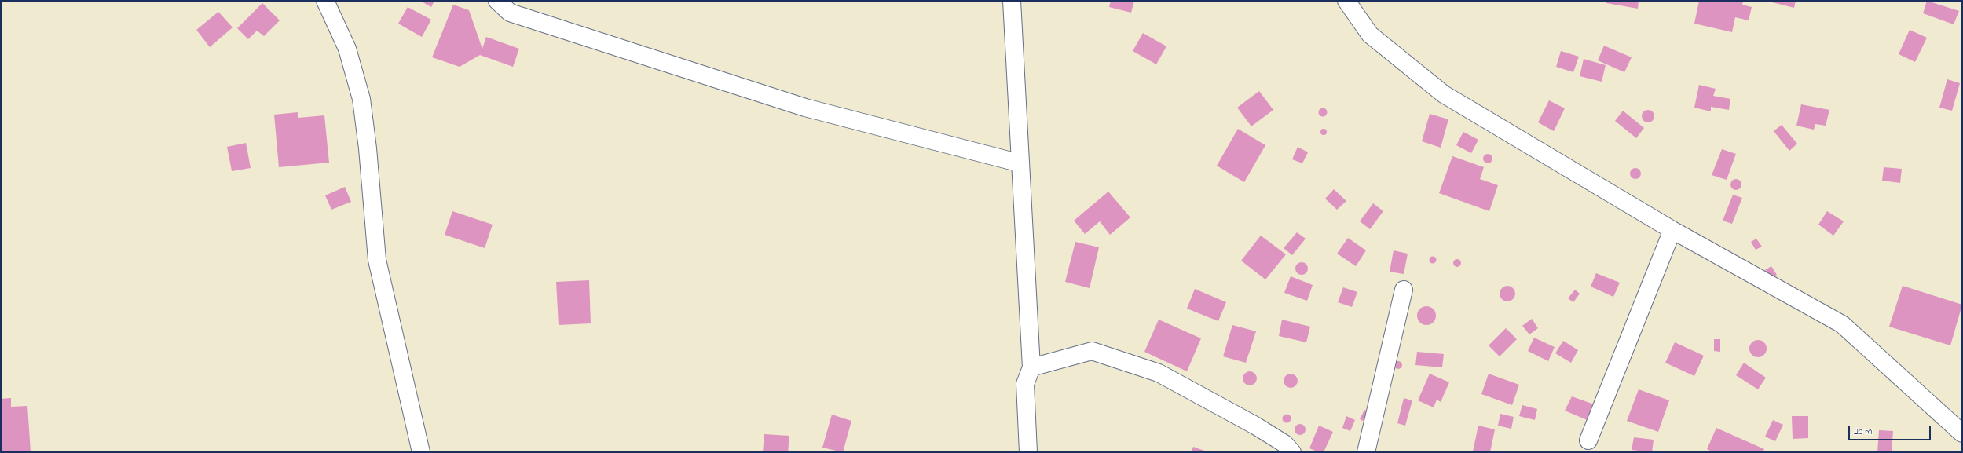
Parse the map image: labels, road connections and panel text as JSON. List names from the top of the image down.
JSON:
{
  "scale_bar": "20 m"
}
